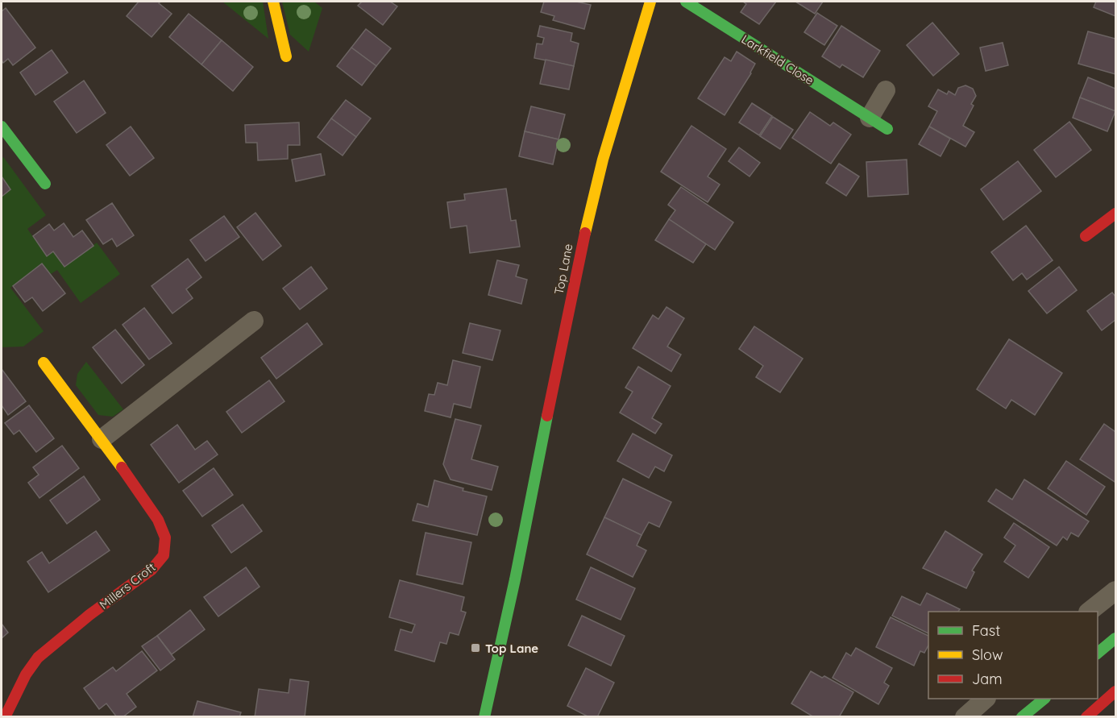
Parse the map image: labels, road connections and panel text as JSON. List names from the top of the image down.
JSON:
{
  "streets": {
    "main road": ["Larkfield Close", "Top Lane", "Millers Croft"]
  },
  "places": {
    "transit": ["Top Lane"]
  },
  "legend": ["Fast", "Slow", "Jam"]
}
